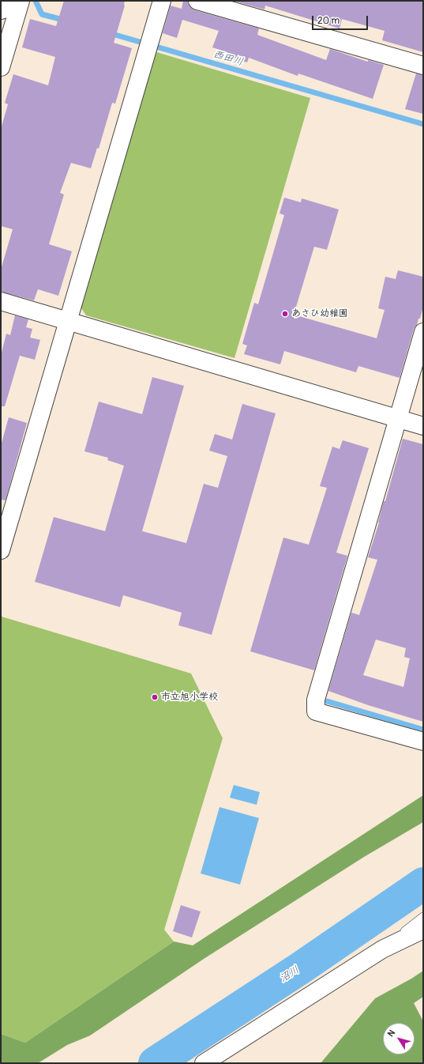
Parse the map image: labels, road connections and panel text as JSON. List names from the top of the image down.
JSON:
{
  "water": ["西田川", "沼川"],
  "places": ["あさひ幼稚園", "市立旭小学校"],
  "scale_bar": "20 m",
  "north": "top left"
}
